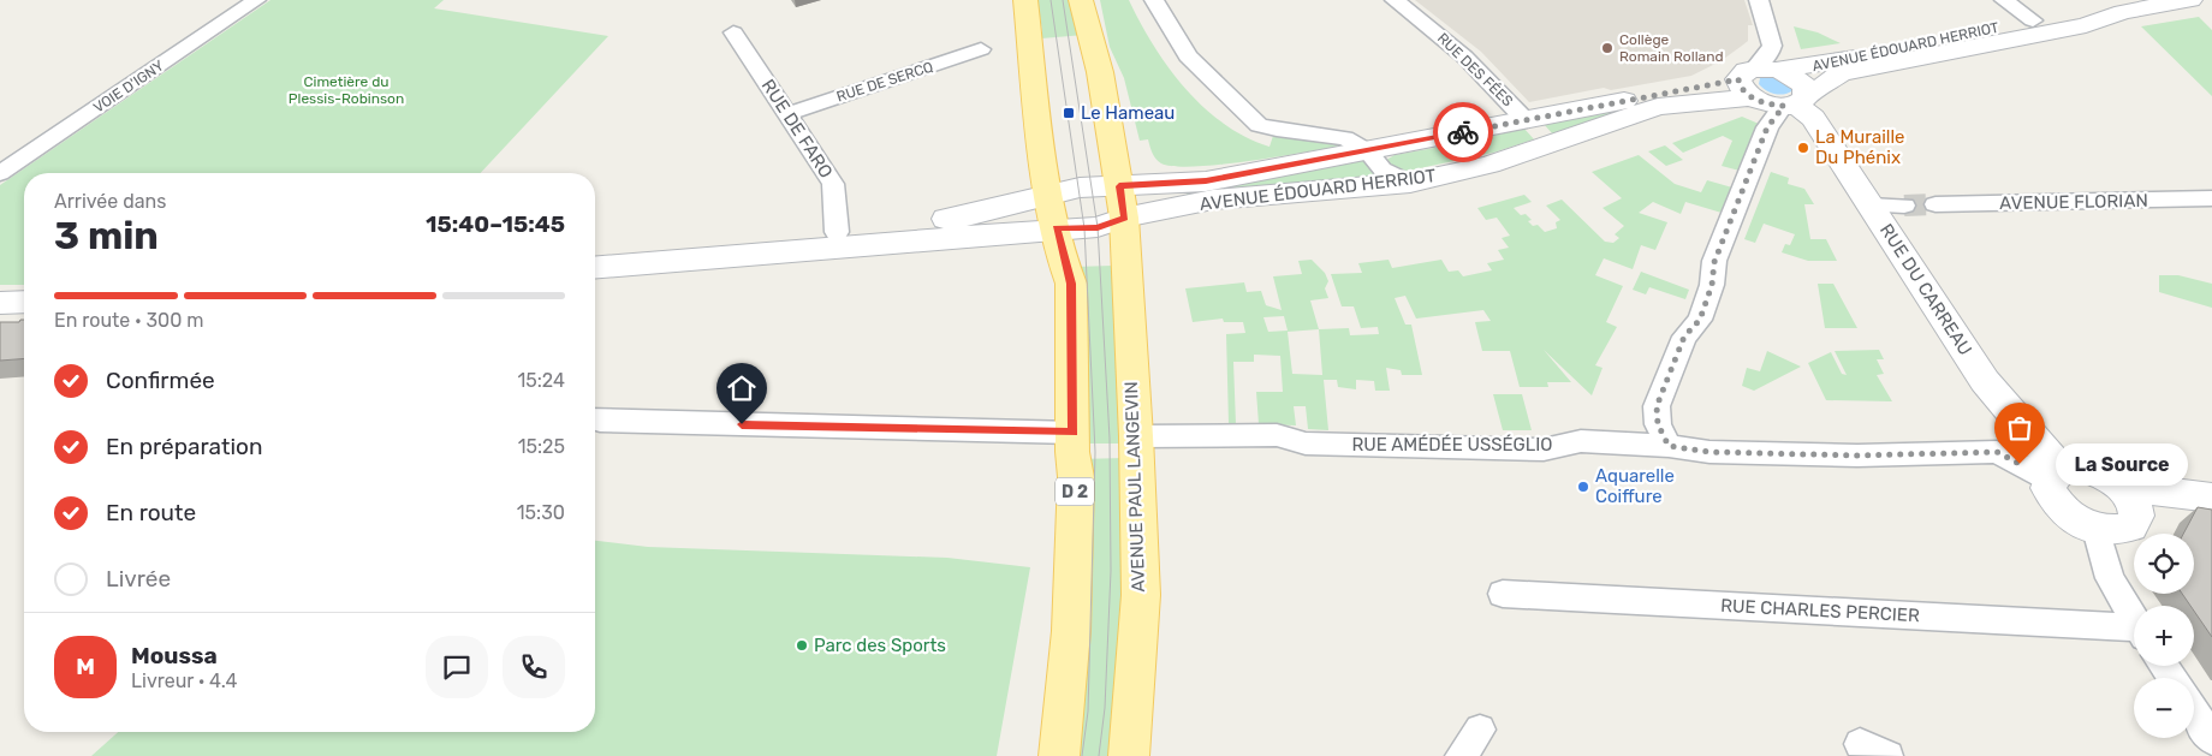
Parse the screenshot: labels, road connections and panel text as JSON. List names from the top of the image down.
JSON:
{
  "streets": {
    "main road": ["AVENUE PAUL LANGEVIN", "D 2"],
    "street": [
      "AVENUE ÉDOUARD HERRIOT",
      "RUE DES FÉES",
      "RUE DE SERCQ",
      "VOIE D'IGNY",
      "RUE DE FARO",
      "AVENUE FLORIAN",
      "RUE DU CARREAU",
      "RUE AMÉDÉE USSÉGLIO",
      "RUE CHARLES PERCIER"
    ]
  },
  "crossings": [
    ["AVENUE ÉDOUARD HERRIOT", "RUE DES FÉES"],
    ["AVENUE ÉDOUARD HERRIOT", "RUE DU CARREAU"],
    ["AVENUE ÉDOUARD HERRIOT", "AVENUE PAUL LANGEVIN"],
    ["RUE DE SERCQ", "RUE DE FARO"],
    ["RUE DU CARREAU", "RUE AMÉDÉE USSÉGLIO"],
    ["RUE AMÉDÉE USSÉGLIO", "AVENUE PAUL LANGEVIN"]
  ],
  "parks": ["Cimetière du Plessis-Robinson"],
  "places": {
    "other": [
      "Collège Romain Rolland",
      "La Muraille Du Phénix",
      "La Source",
      "Aquarelle Coiffure",
      "Parc des Sports"
    ],
    "transit": ["Le Hameau"]
  },
  "page": {
    "heading": ["3 min", "Arrivée dans", "15:40–15:45"],
    "panel": ["Moussa", "Livreur · 4.4"],
    "bar": "En route · 300 m",
    "list": [
      ["Confirmée", "15:24"],
      ["En préparation", "15:25"],
      ["En route", "15:30"],
      "Livrée"
    ],
    "bubble": "La Source",
    "map_buttons": ["+", "−"],
    "round": "M"
  }
}
